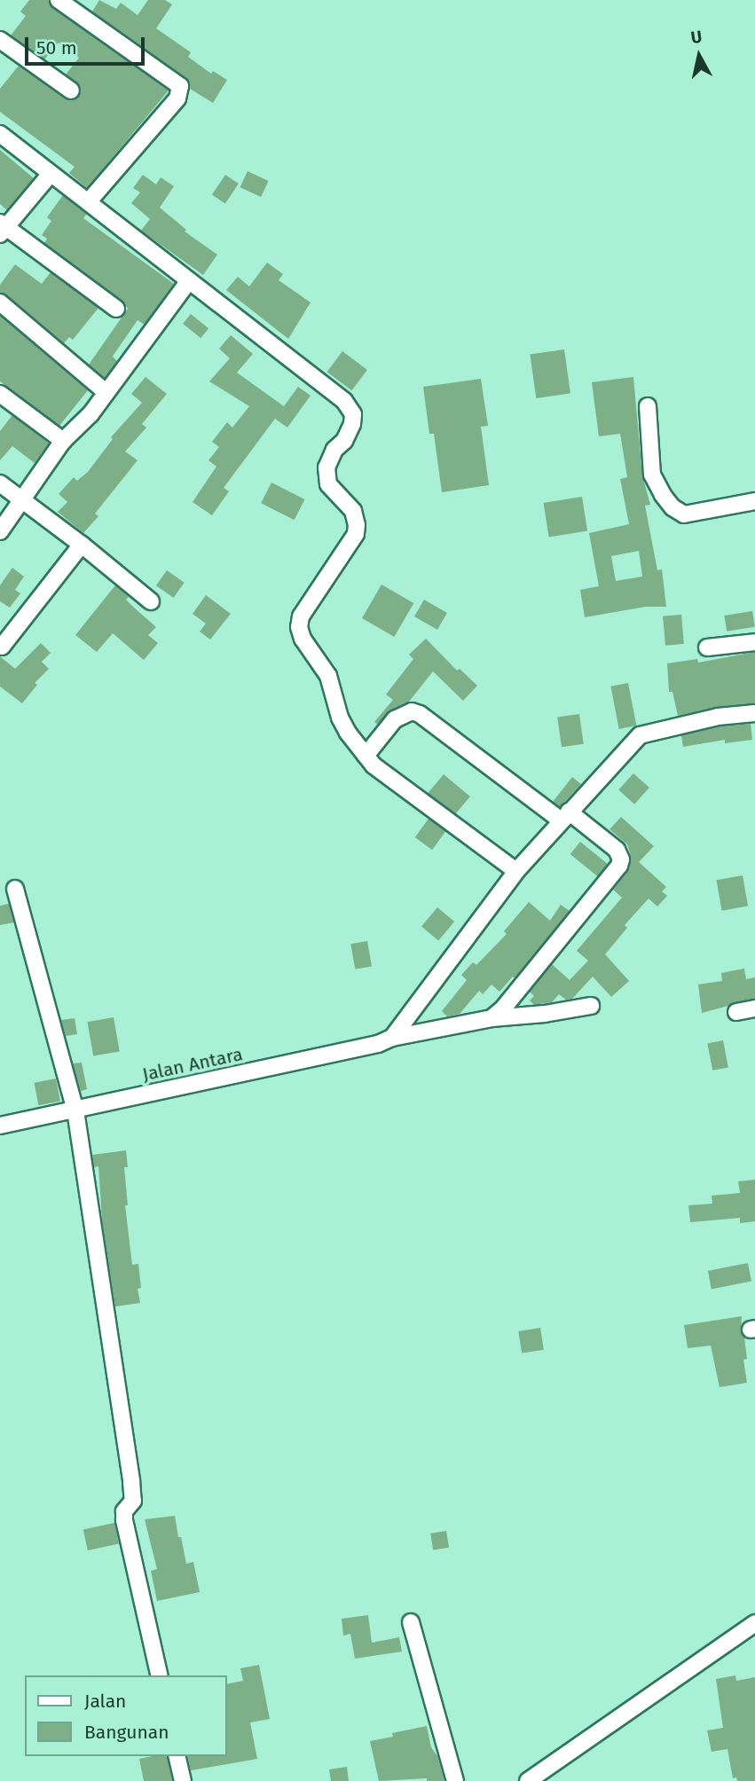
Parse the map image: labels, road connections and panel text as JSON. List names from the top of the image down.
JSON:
{
  "streets": {
    "street": ["Jalan Antara"]
  },
  "legend": ["Jalan", "Bangunan"],
  "scale_bar": "50 m",
  "north": "top"
}
